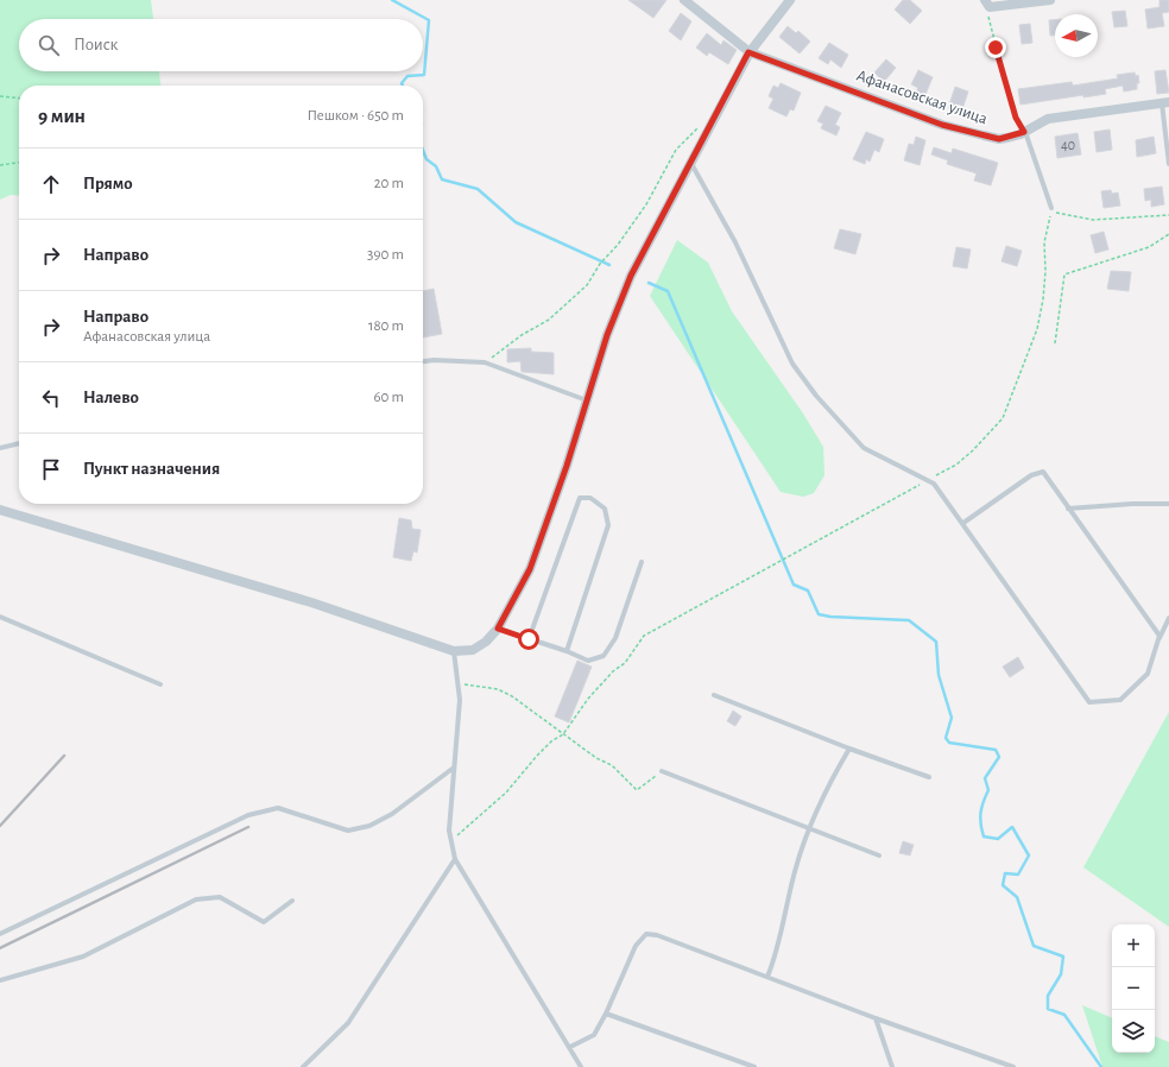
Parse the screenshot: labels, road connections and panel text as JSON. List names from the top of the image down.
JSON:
{
  "streets": {
    "street": ["Афанасовская улица"]
  },
  "house_numbers": ["40"],
  "north": "left",
  "page": {
    "search": "Поиск",
    "heading": ["9 мин", "Пешком · 650 m"],
    "list": [
      ["Прямо", "20 m"],
      ["Направо", "390 m"],
      ["Направо", "Афанасовская улица", "180 m"],
      ["Налево", "60 m"],
      "Пункт назначения"
    ],
    "map_buttons": ["+", "−"]
  }
}
